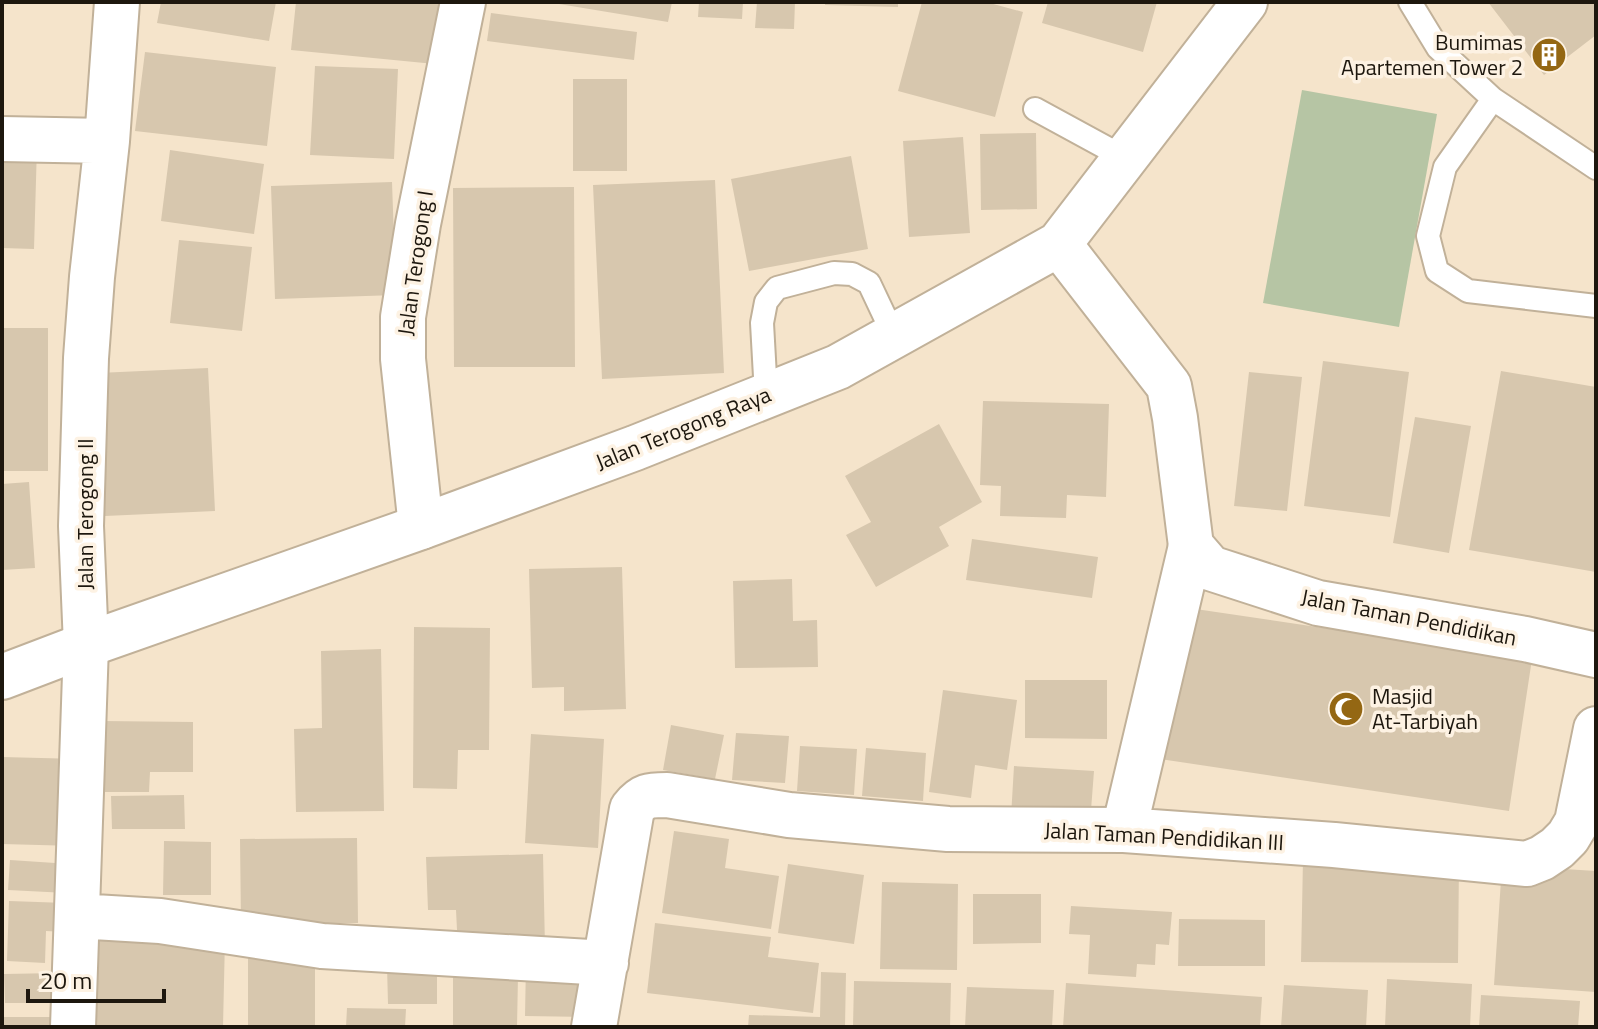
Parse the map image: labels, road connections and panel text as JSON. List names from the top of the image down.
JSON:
{
  "streets": {
    "street": [
      "Jalan Terogong I",
      "Jalan Terogong Raya",
      "Jalan Terogong II",
      "Jalan Taman Pendidikan",
      "Jalan Taman Pendidikan III"
    ]
  },
  "crossings": [
    ["Jalan Terogong I", "Jalan Terogong Raya"],
    ["Jalan Terogong Raya", "Jalan Terogong II"]
  ],
  "places": {
    "building": ["Bumimas Apartemen Tower 2"],
    "mosque": ["Masjid At-Tarbiyah"]
  },
  "scale_bar": "20 m"
}
